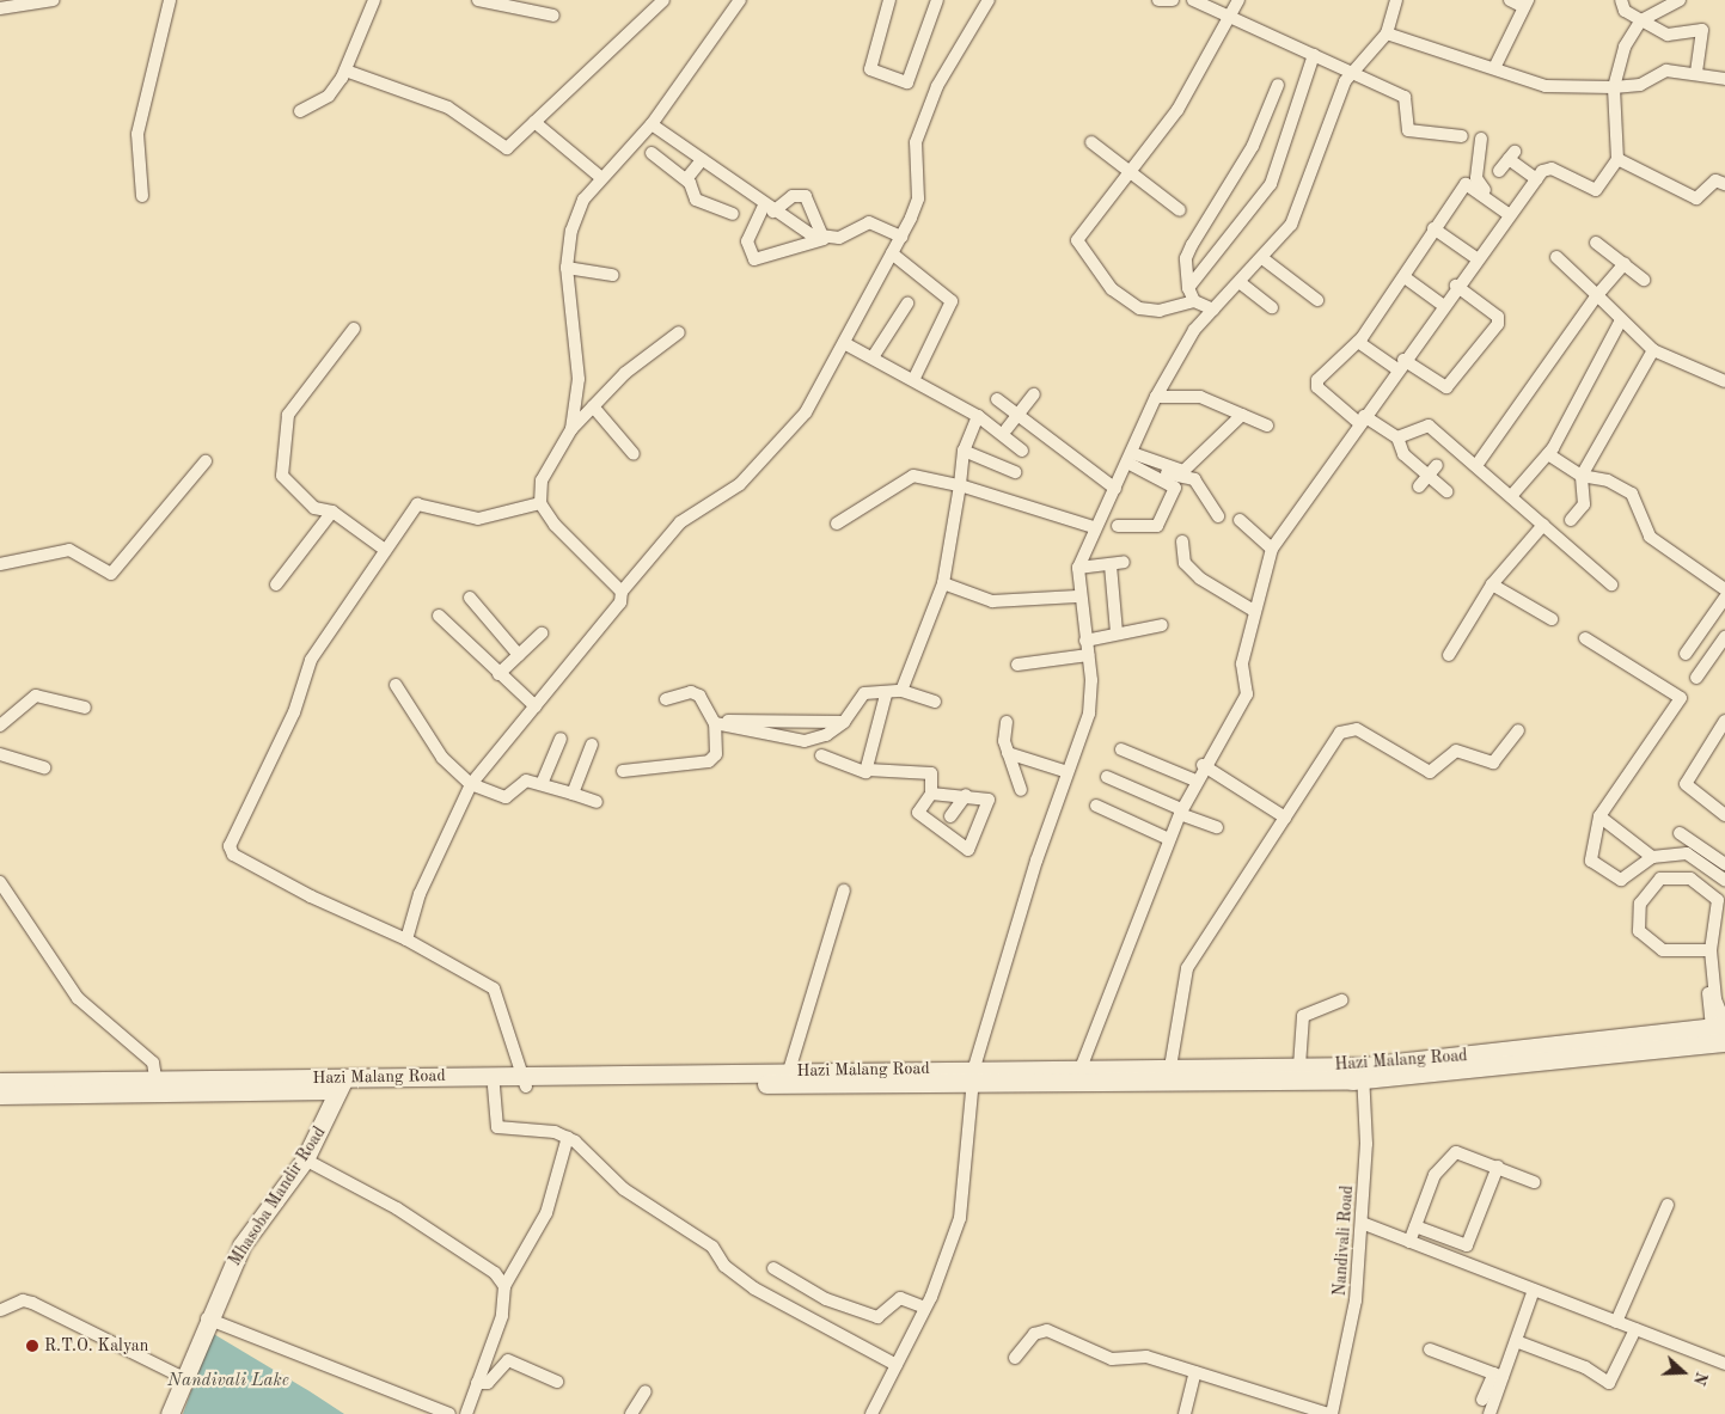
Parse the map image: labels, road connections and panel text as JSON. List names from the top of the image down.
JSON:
{
  "streets": {
    "main road": ["Hazi Malang Road", "Mhasoba Mandir Road"],
    "street": ["Nandivali Road"]
  },
  "crossings": [
    ["Hazi Malang Road", "Mhasoba Mandir Road"],
    ["Hazi Malang Road", "Nandivali Road"]
  ],
  "water": ["Nandivali Lake"],
  "places": ["R.T.O. Kalyan"],
  "north": "right"
}
